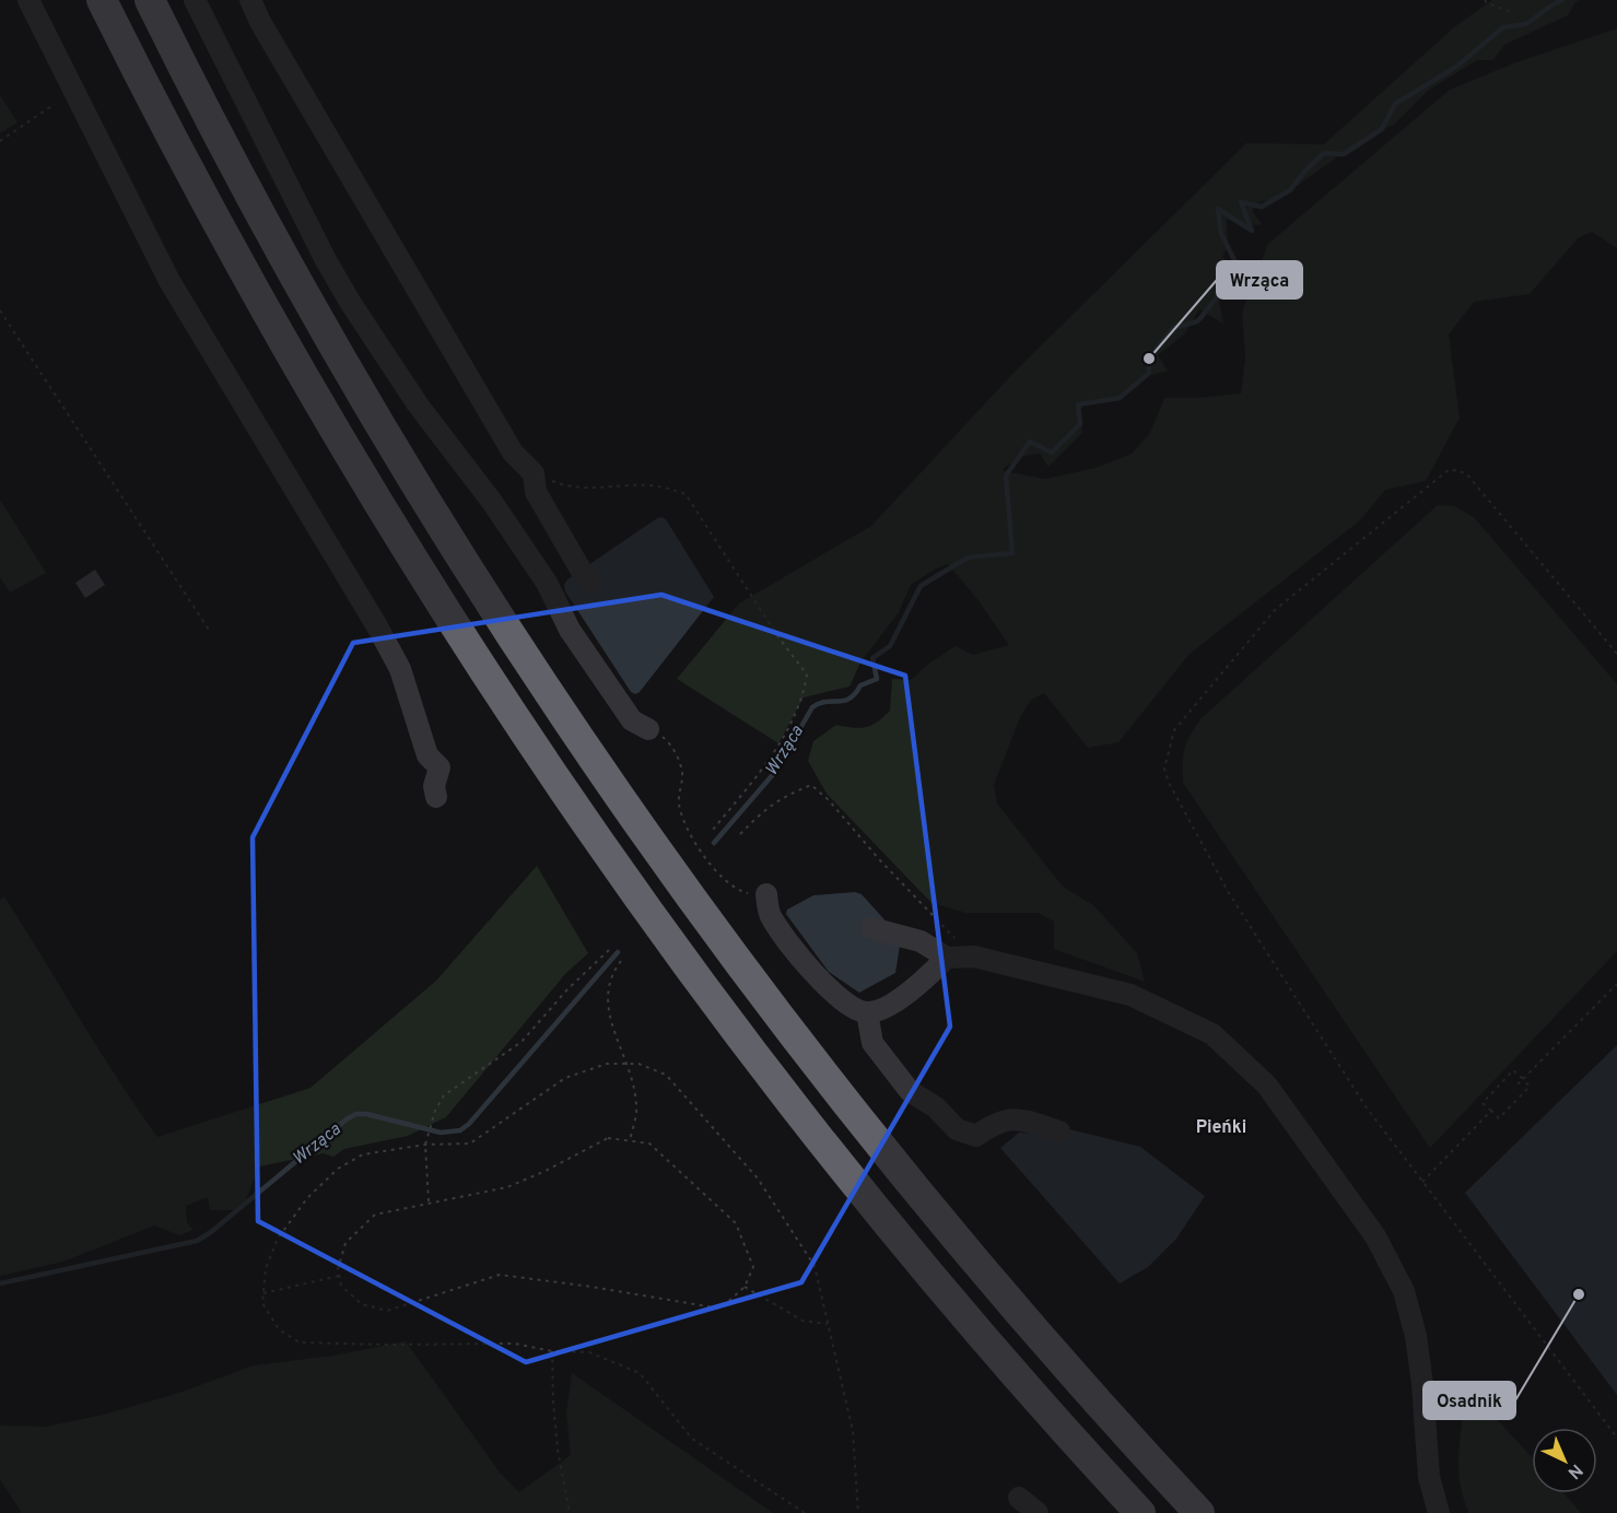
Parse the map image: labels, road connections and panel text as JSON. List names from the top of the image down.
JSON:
{
  "districts": ["Pieńki"],
  "water": ["Wrząca"],
  "places": ["Wrząca", "Osadnik"],
  "north": "bottom right"
}
